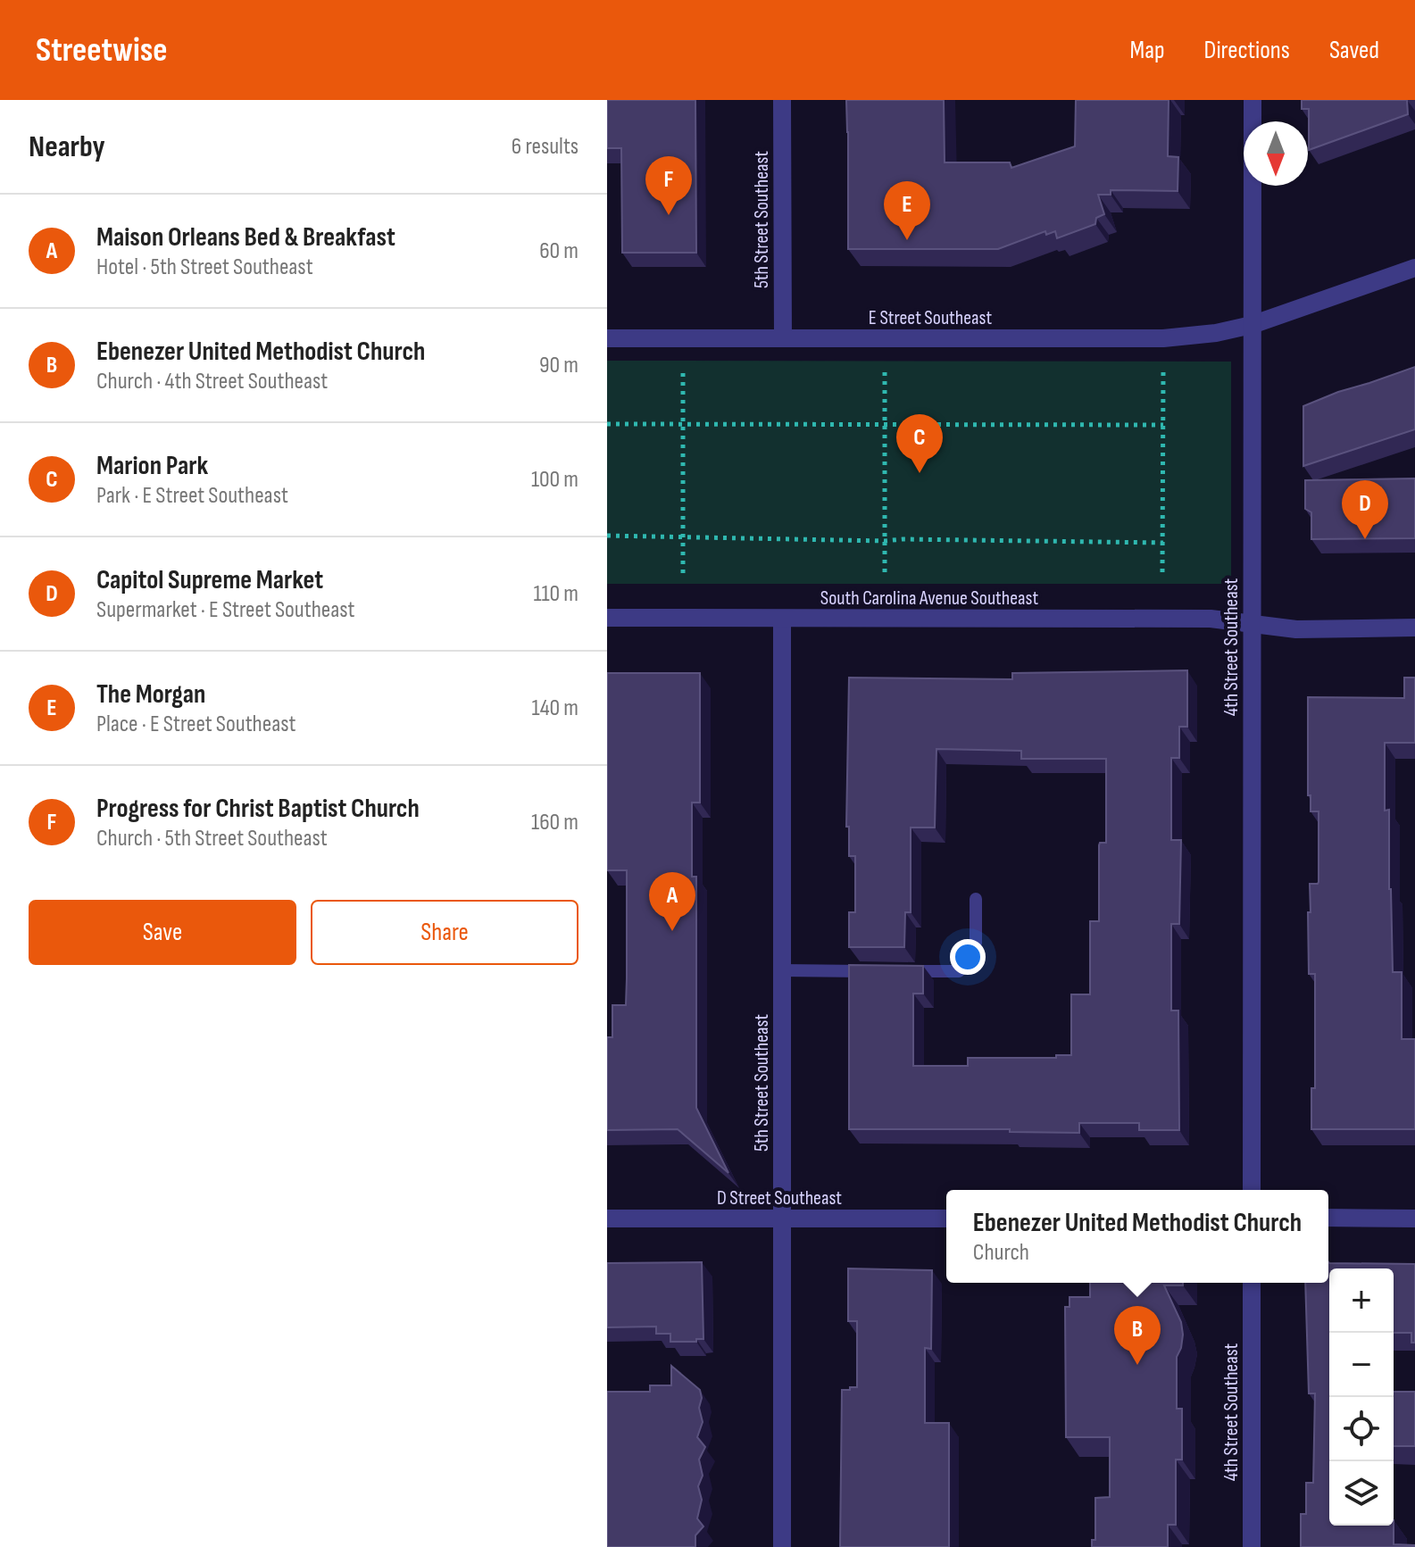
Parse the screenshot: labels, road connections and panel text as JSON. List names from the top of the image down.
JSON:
{
  "streets": {
    "street": [
      "5th Street Southeast",
      "E Street Southeast",
      "South Carolina Avenue Southeast",
      "4th Street Southeast",
      "D Street Southeast"
    ]
  },
  "crossings": [
    ["5th Street Southeast", "E Street Southeast"],
    ["5th Street Southeast", "South Carolina Avenue Southeast"],
    ["5th Street Southeast", "D Street Southeast"],
    ["E Street Southeast", "4th Street Southeast"],
    ["South Carolina Avenue Southeast", "4th Street Southeast"]
  ],
  "north": "bottom",
  "page": {
    "header": "Streetwise",
    "nav": ["Map", "Directions", "Saved"],
    "heading": ["Nearby", "6 results"],
    "pins": [
      "F",
      "E",
      "C",
      "D",
      "A",
      "B"
    ],
    "list": [
      {
        "mark": "A",
        "name": "Maison Orleans Bed & Breakfast",
        "note": "Hotel · 5th Street Southeast",
        "value": "60 m"
      },
      {
        "mark": "B",
        "name": "Ebenezer United Methodist Church",
        "note": "Church · 4th Street Southeast",
        "value": "90 m"
      },
      {
        "mark": "C",
        "name": "Marion Park",
        "note": "Park · E Street Southeast",
        "value": "100 m"
      },
      {
        "mark": "D",
        "name": "Capitol Supreme Market",
        "note": "Supermarket · E Street Southeast",
        "value": "110 m"
      },
      {
        "mark": "E",
        "name": "The Morgan",
        "note": "Place · E Street Southeast",
        "value": "140 m"
      },
      {
        "mark": "F",
        "name": "Progress for Christ Baptist Church",
        "note": "Church · 5th Street Southeast",
        "value": "160 m"
      }
    ],
    "buttons": ["Save", "Share"],
    "popup": ["Ebenezer United Methodist Church", "Church"],
    "map_buttons": ["+", "−"]
  }
}
